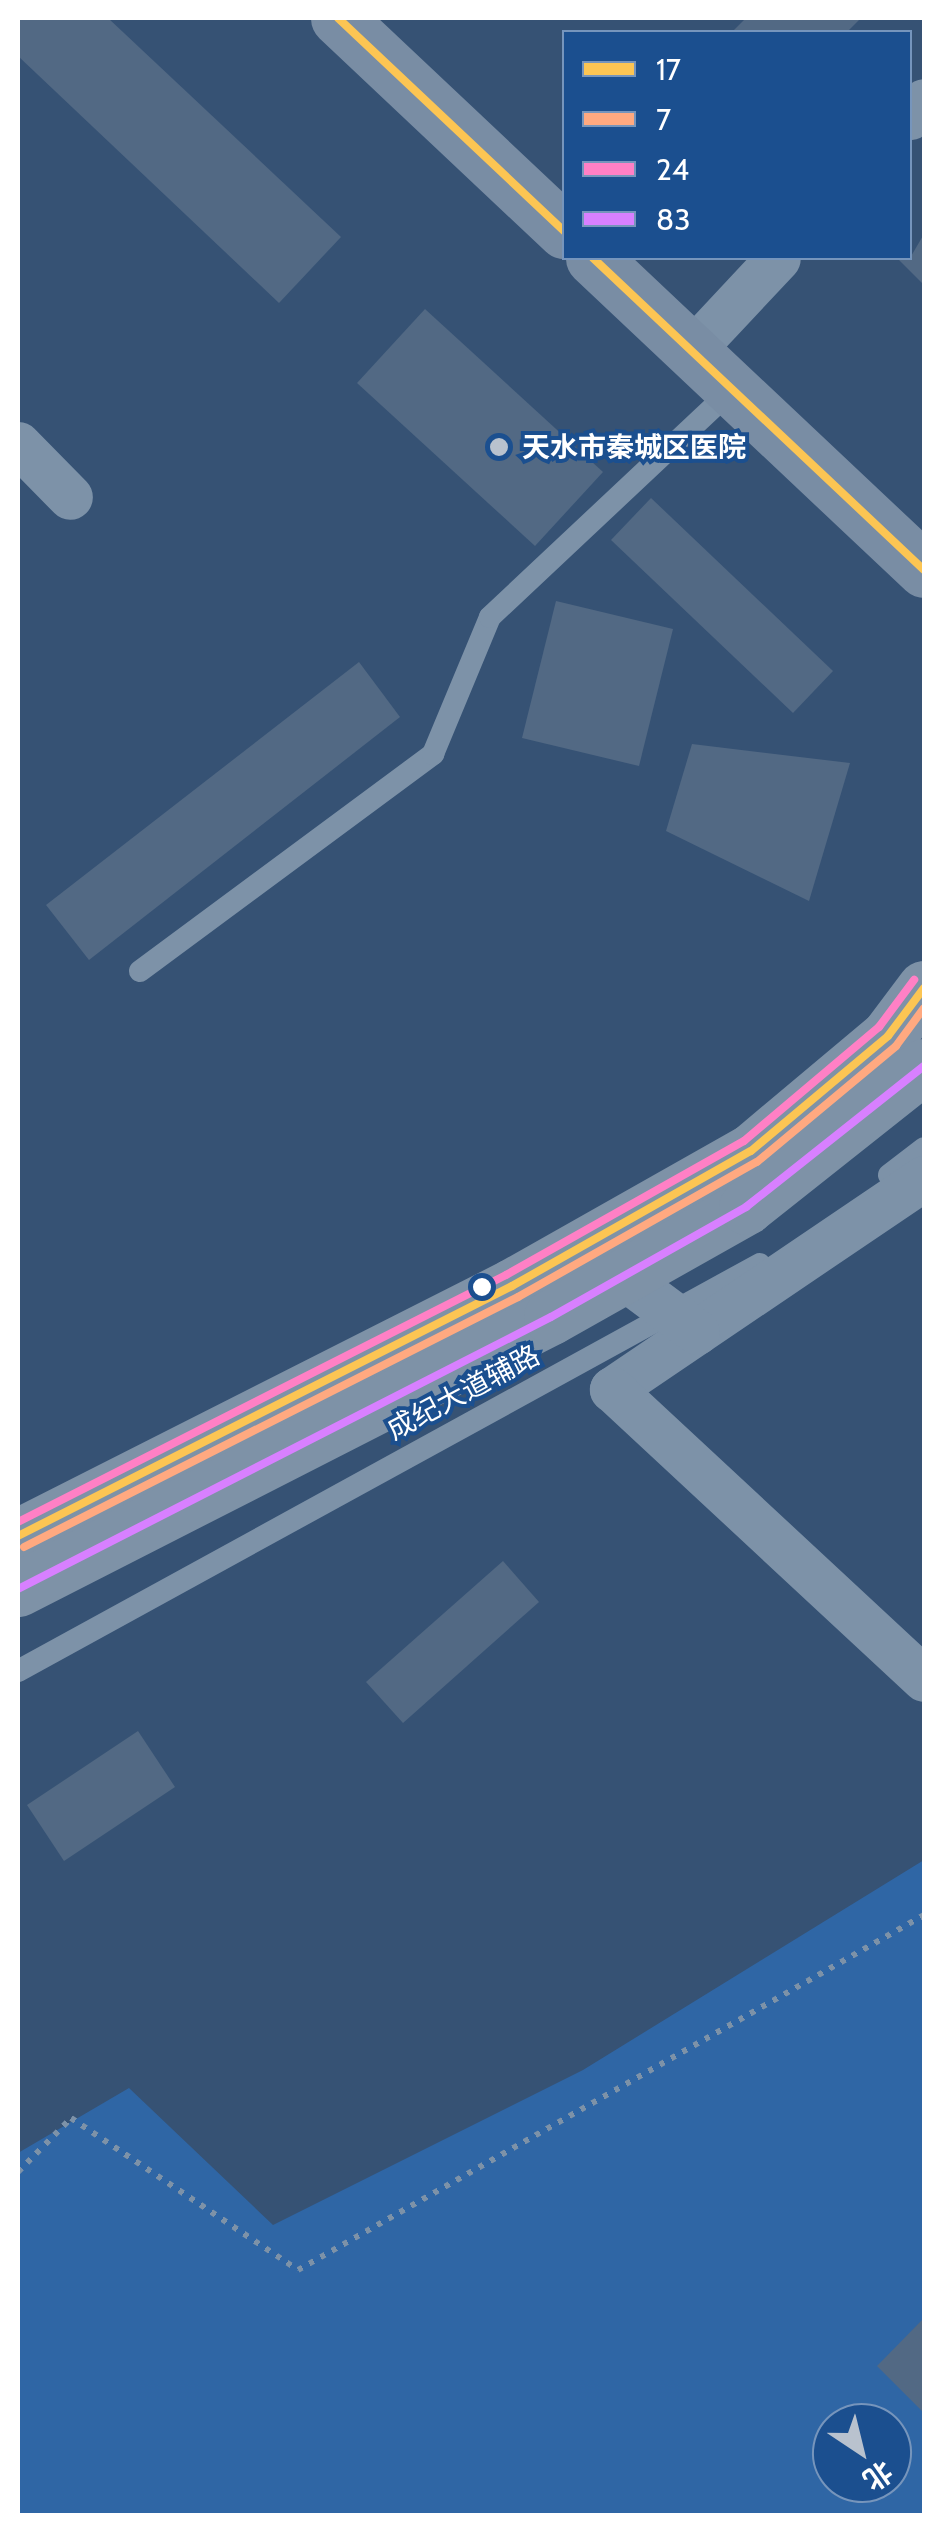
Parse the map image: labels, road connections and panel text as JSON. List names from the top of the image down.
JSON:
{
  "streets": {
    "lane": ["成纪大道辅路"]
  },
  "places": ["天水市秦城区医院"],
  "lines": [
    "transit line 17",
    "transit line 24",
    "transit line 7",
    "transit line 83"
  ],
  "legend": [
    "17",
    "7",
    "24",
    "83"
  ],
  "north": "bottom right"
}
